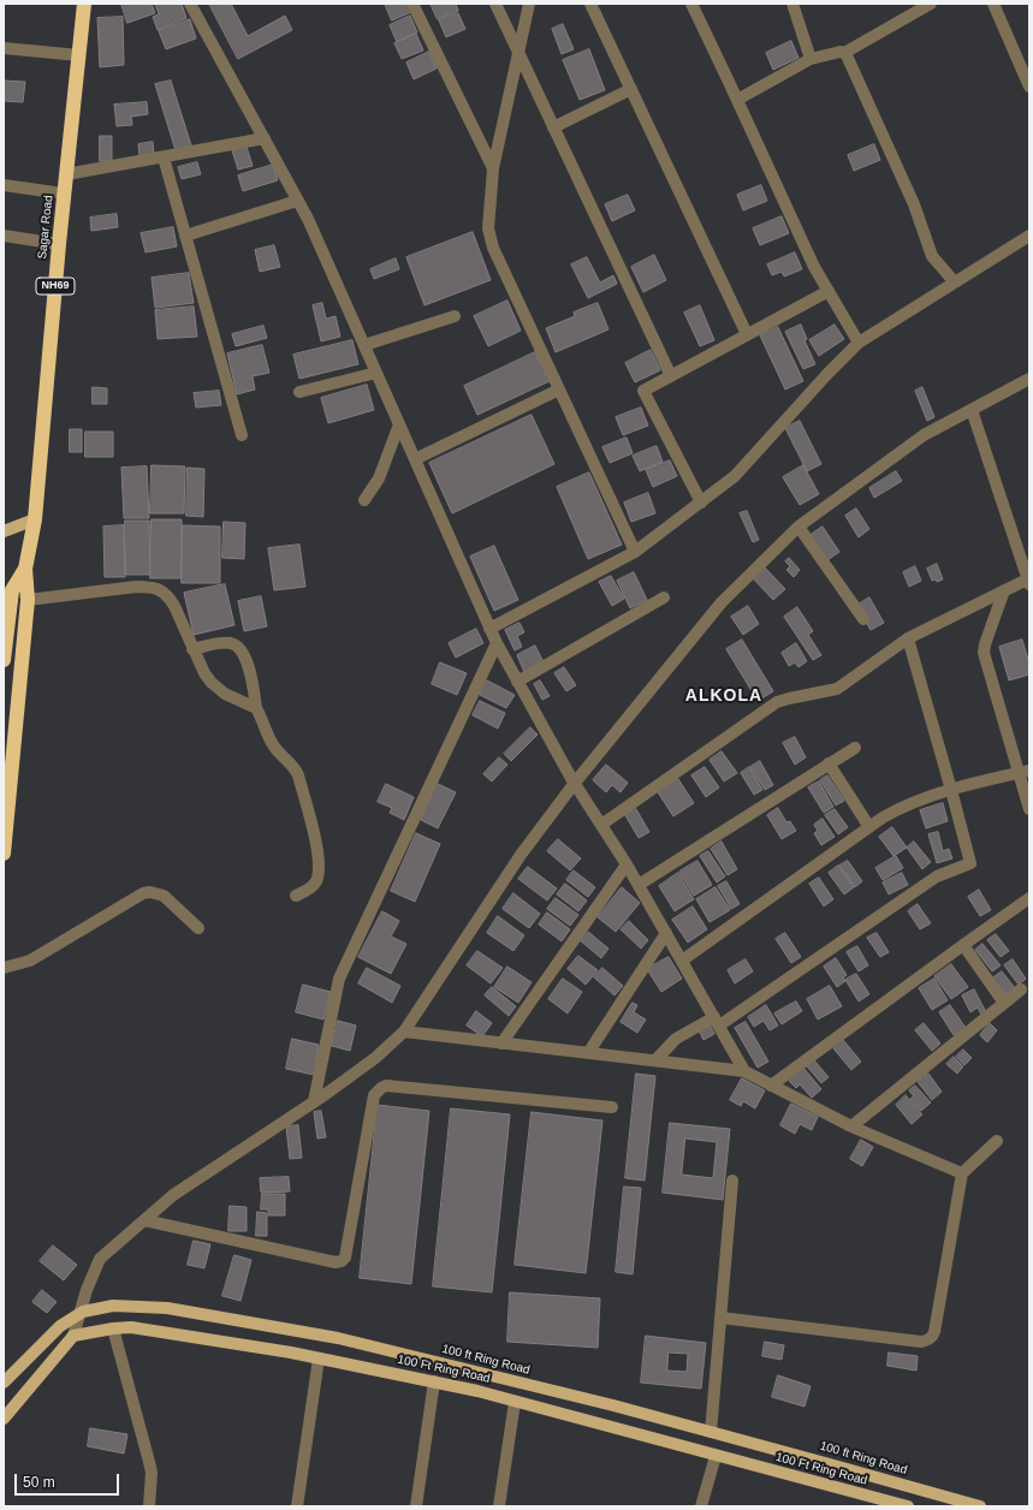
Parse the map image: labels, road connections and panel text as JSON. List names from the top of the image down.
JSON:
{
  "streets": {
    "highway": ["Sagar Road", "NH69"],
    "main road": ["100 ft Ring Road", "100 Ft Ring Road"]
  },
  "districts": ["ALKOLA"],
  "scale_bar": "50 m"
}
